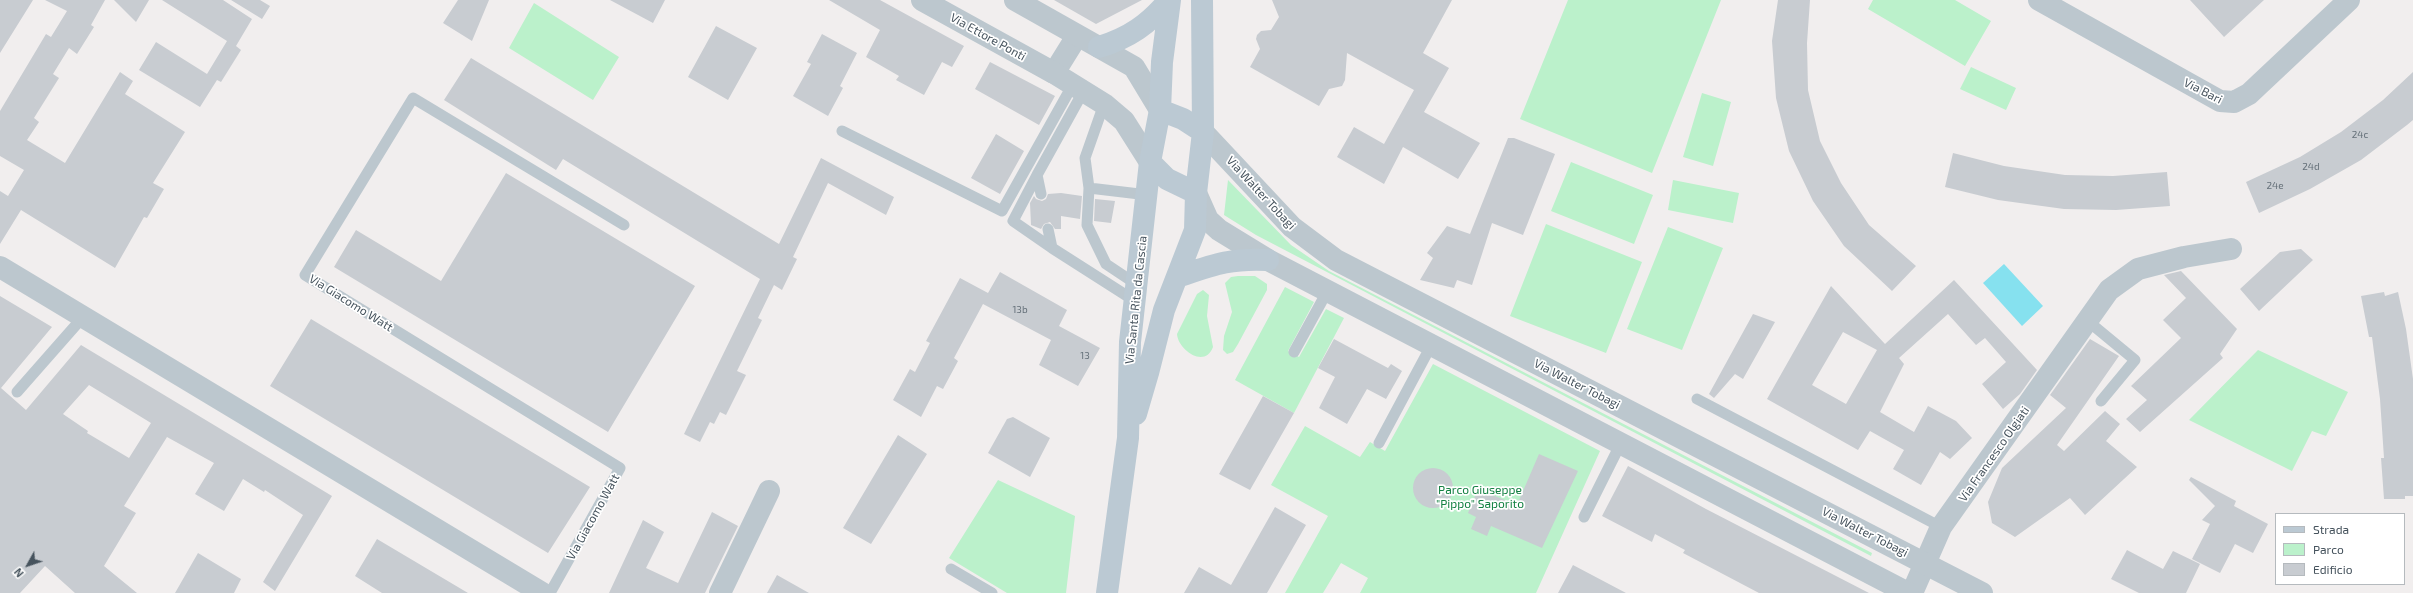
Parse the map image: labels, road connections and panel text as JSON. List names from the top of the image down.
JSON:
{
  "streets": {
    "main road": ["Via Santa Rita da Cascia"],
    "street": [
      "Via Ettore Ponti",
      "Via Bari",
      "Via Walter Tobagi",
      "Via Francesco Olgiati"
    ],
    "lane": ["Via Giacomo Watt"]
  },
  "crossings": [
    ["Via Ettore Ponti", "Via Santa Rita da Cascia"],
    ["Via Walter Tobagi", "Via Santa Rita da Cascia"],
    ["Via Walter Tobagi", "Via Francesco Olgiati"]
  ],
  "parks": ["Parco Giuseppe \"Pippo\" Saporito"],
  "house_numbers": [
    "24c",
    "24d",
    "24e",
    "13b",
    "13"
  ],
  "legend": ["Strada", "Parco", "Edificio"],
  "north": "bottom left"
}
